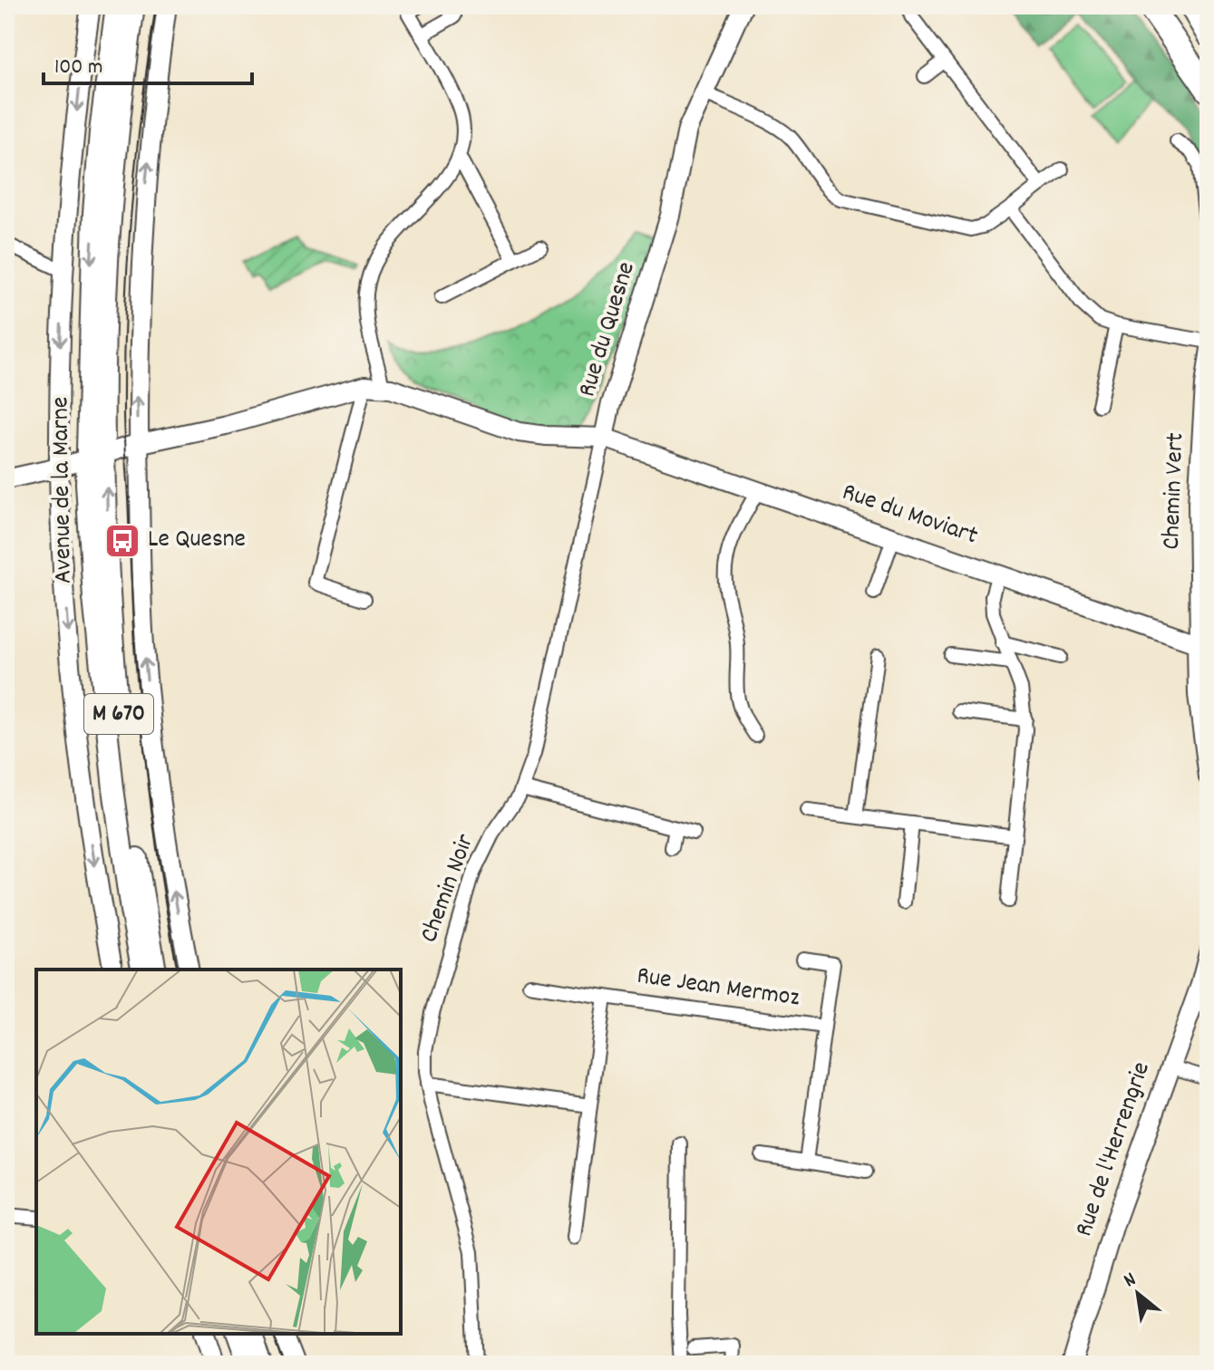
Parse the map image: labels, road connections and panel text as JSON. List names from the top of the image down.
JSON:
{
  "streets": {
    "main road": ["Avenue de la Marne", "M 670"],
    "street": [
      "Rue du Quesne",
      "Chemin Vert",
      "Rue du Moviart",
      "Chemin Noir",
      "Rue Jean Mermoz",
      "Rue de l'Herrengrie"
    ]
  },
  "crossings": [
    ["Rue du Quesne", "Rue du Moviart"],
    ["Rue du Quesne", "Chemin Noir"],
    ["Chemin Vert", "Rue du Moviart"],
    ["Rue du Moviart", "Chemin Noir"]
  ],
  "places": {
    "bus stop": ["Le Quesne"]
  },
  "scale_bar": "100 m",
  "north": "top left"
}
